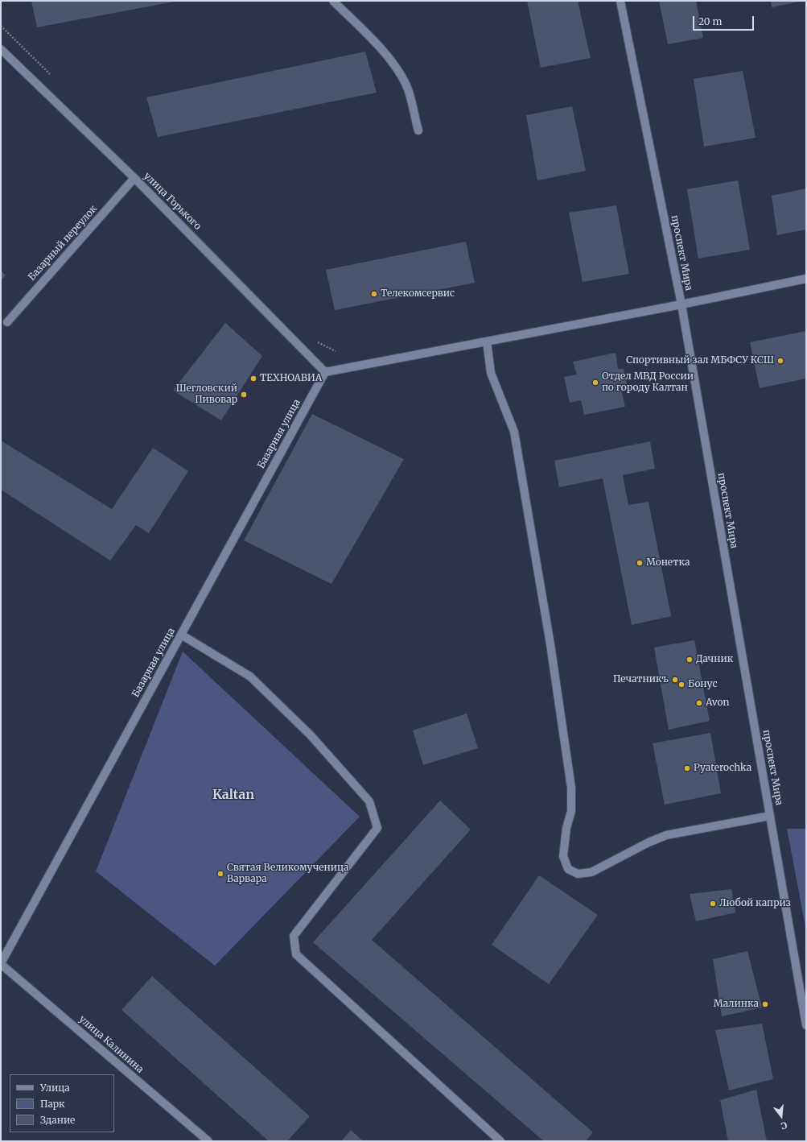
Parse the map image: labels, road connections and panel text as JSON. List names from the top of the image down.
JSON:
{
  "streets": {
    "street": [
      "улица Горького",
      "Базарный переулок",
      "проспект Мира",
      "Базарная улица",
      "улица Калинина"
    ]
  },
  "crossings": [
    ["улица Горького", "Базарный переулок"],
    ["улица Горького", "Базарная улица"],
    ["Базарная улица", "улица Калинина"]
  ],
  "districts": ["Kaltan"],
  "places": [
    "Телекомсервис",
    "Спортивный зал МБФСУ КСШ",
    "ТЕХНОАВИА",
    "Отдел МВД России по городу Калтан",
    "Шегловский Пивовар",
    "Монетка",
    "Дачник",
    "Печатникъ",
    "Бонус",
    "Avon",
    "Pyaterochka",
    "Святая Великомученица Варвара",
    "Любой каприз",
    "Малинка"
  ],
  "legend": ["Улица", "Парк", "Здание"],
  "scale_bar": "20 m",
  "north": "bottom"
}
